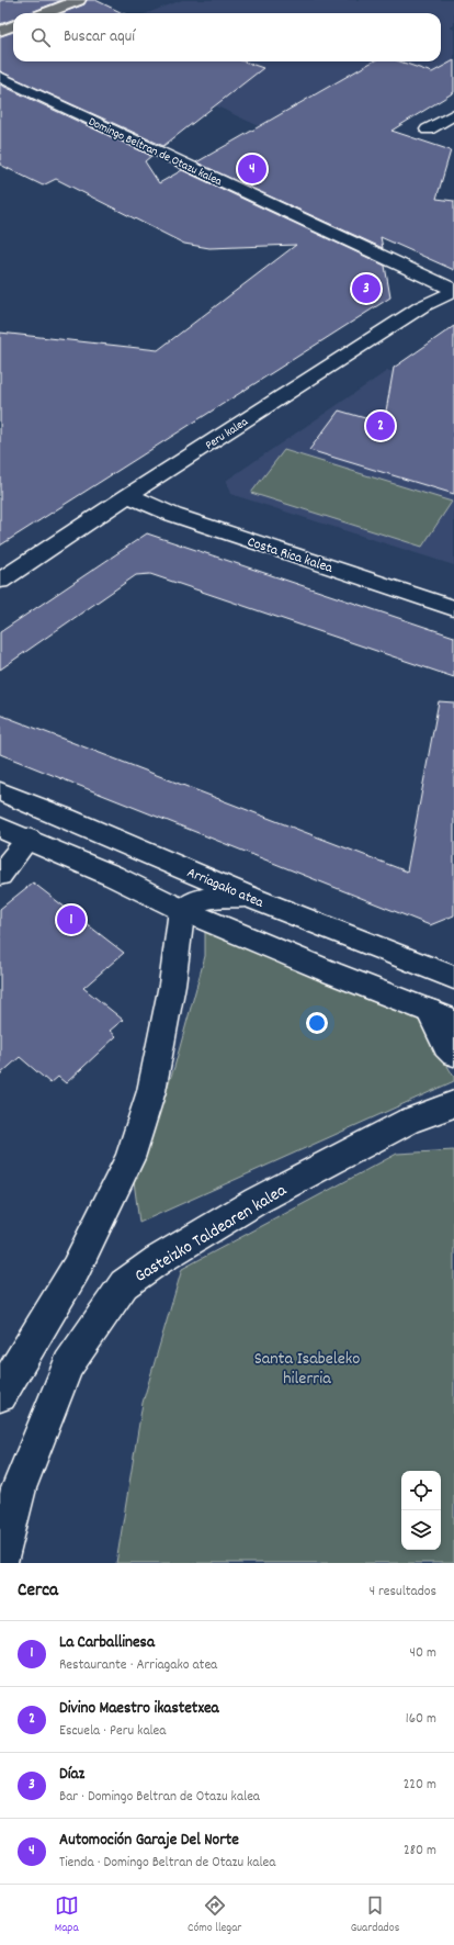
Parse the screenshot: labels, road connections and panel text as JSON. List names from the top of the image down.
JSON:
{
  "streets": {
    "street": [
      "Domingo Beltran de Otazu kalea",
      "Peru kalea",
      "Costa Rica kalea",
      "Arriagako atea",
      "Gasteizko Taldearen kalea"
    ]
  },
  "crossings": [
    ["Domingo Beltran de Otazu kalea", "Peru kalea"],
    ["Peru kalea", "Costa Rica kalea"]
  ],
  "parks": ["Santa Isabeleko hilerria"],
  "page": {
    "search": "Buscar aquí",
    "pins": [
      "4",
      "3",
      "2",
      "1"
    ],
    "heading": ["Cerca", "4 resultados"],
    "list": [
      {
        "mark": "1",
        "name": "La Carballinesa",
        "note": "Restaurante · Arriagako atea",
        "value": "40 m"
      },
      {
        "mark": "2",
        "name": "Divino Maestro ikastetxea",
        "note": "Escuela · Peru kalea",
        "value": "160 m"
      },
      {
        "mark": "3",
        "name": "Díaz",
        "note": "Bar · Domingo Beltran de Otazu kalea",
        "value": "220 m"
      },
      {
        "mark": "4",
        "name": "Automoción Garaje Del Norte",
        "note": "Tienda · Domingo Beltran de Otazu kalea",
        "value": "280 m"
      }
    ],
    "nav": ["Mapa", "Cómo llegar", "Guardados"]
  }
}
